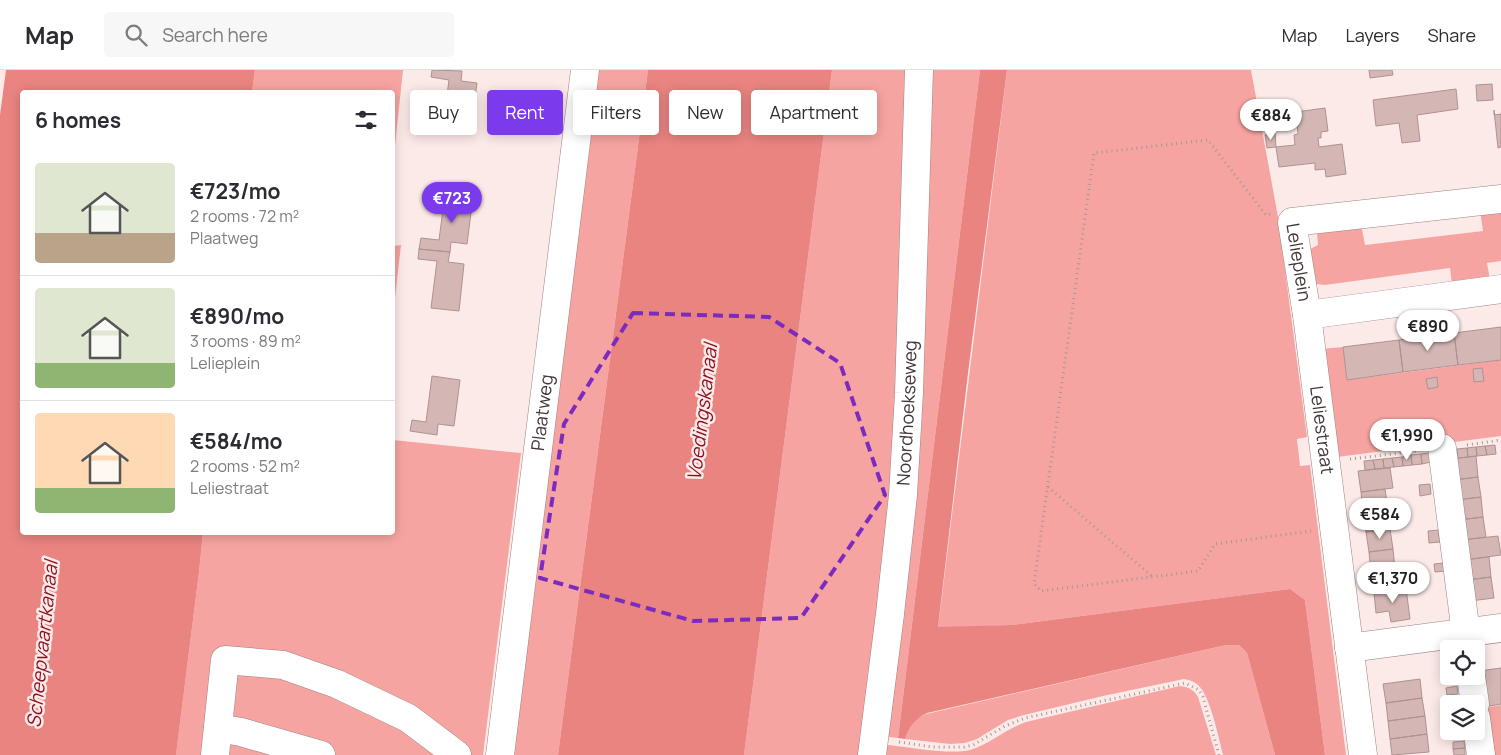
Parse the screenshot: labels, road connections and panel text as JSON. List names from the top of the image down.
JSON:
{
  "streets": {
    "street": [
      "Lelieplein",
      "Plaatweg",
      "Noordhoekseweg",
      "Leliestraat"
    ]
  },
  "crossings": [
    ["Lelieplein", "Leliestraat"]
  ],
  "water": ["Voedingskanaal", "Scheepvaartkanaal"],
  "page": {
    "header": "Map",
    "search": "Search here",
    "nav": ["Map", "Layers", "Share"],
    "chip": [
      "Buy",
      "Rent",
      "Filters",
      "New",
      "Apartment"
    ],
    "heading": "6 homes",
    "price": [
      "€884",
      "€723",
      "€890",
      "€1,990",
      "€584",
      "€1,370"
    ],
    "list": [
      {
        "name": "€723/mo",
        "note": "2 rooms · 72 m² · Plaatweg"
      },
      {
        "name": "€890/mo",
        "note": "3 rooms · 89 m² · Lelieplein"
      },
      {
        "name": "€584/mo",
        "note": "2 rooms · 52 m² · Leliestraat"
      }
    ]
  }
}
